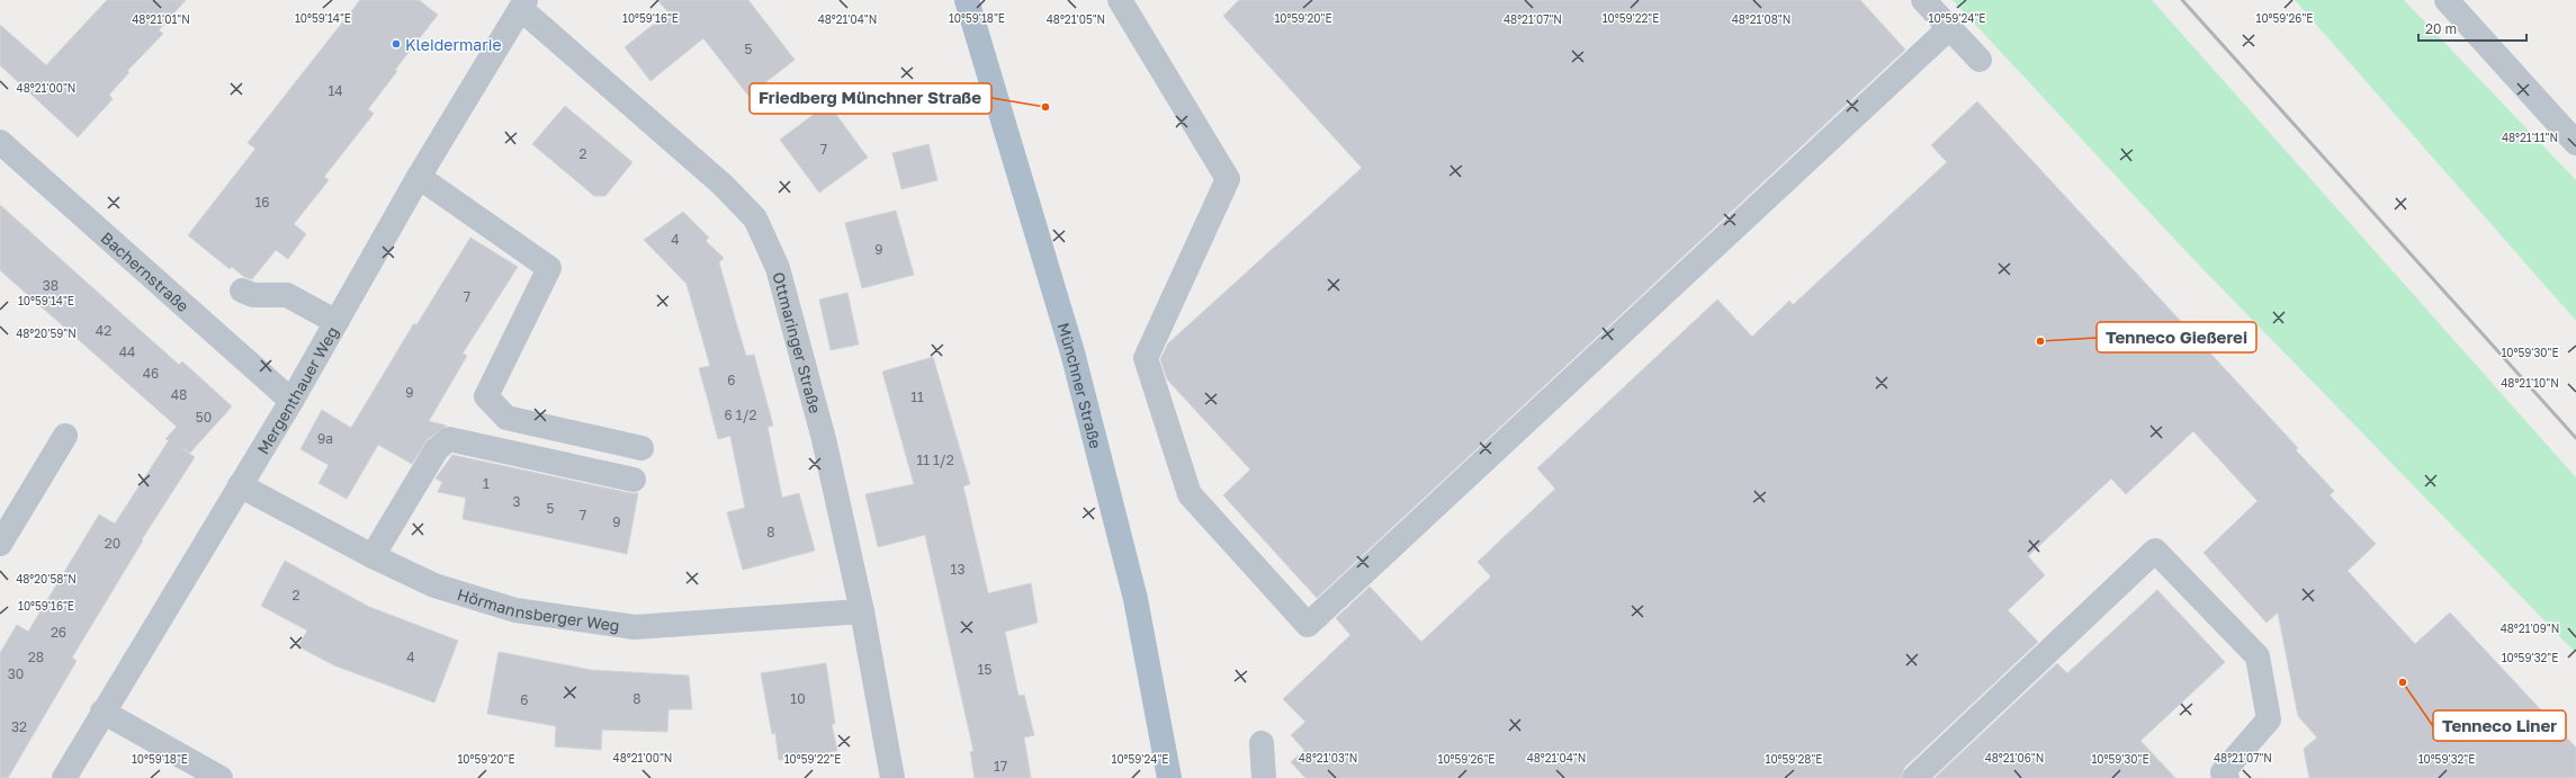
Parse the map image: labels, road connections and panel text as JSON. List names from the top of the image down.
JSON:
{
  "streets": {
    "main road": ["Münchner Straße"],
    "street": [
      "Bachernstraße",
      "Ottmaringer Straße",
      "Mergenthauer Weg",
      "Hörmannsberger Weg"
    ]
  },
  "crossings": [
    ["Bachernstraße", "Mergenthauer Weg"],
    ["Ottmaringer Straße", "Mergenthauer Weg"],
    ["Ottmaringer Straße", "Hörmannsberger Weg"],
    ["Mergenthauer Weg", "Hörmannsberger Weg"]
  ],
  "places": [
    "Kleidermarie",
    "Friedberg Münchner Straße",
    "Tenneco Gießerei",
    "Tenneco Liner"
  ],
  "house_numbers": [
    "5",
    "14",
    "7",
    "2",
    "16",
    "4",
    "9",
    "38",
    "7",
    "42",
    "44",
    "46",
    "6",
    "9",
    "48",
    "11",
    "6 1/2",
    "50",
    "9a",
    "11 1/2",
    "1",
    "3",
    "5",
    "7",
    "9",
    "8",
    "20",
    "13",
    "2",
    "26",
    "28",
    "4",
    "15",
    "30",
    "8",
    "10",
    "6",
    "32",
    "17"
  ],
  "scale_bar": "20 m",
  "coordinates": [
    "10°59'24\"E",
    "10°59'14\"E",
    "10°59'16\"E",
    "10°59'18\"E",
    "10°59'20\"E",
    "10°59'22\"E",
    "10°59'26\"E",
    "48°21'01\"N",
    "48°21'04\"N",
    "48°21'08\"N",
    "48°21'05\"N",
    "48°21'07\"N",
    "48°21'00\"N",
    "48°21'11\"N",
    "48°20'59\"N",
    "10°59'30\"E",
    "48°21'10\"N",
    "48°20'58\"N",
    "48°21'09\"N",
    "10°59'32\"E",
    "48°21'03\"N",
    "48°21'06\"N",
    "10°59'28\"E"
  ]
}
